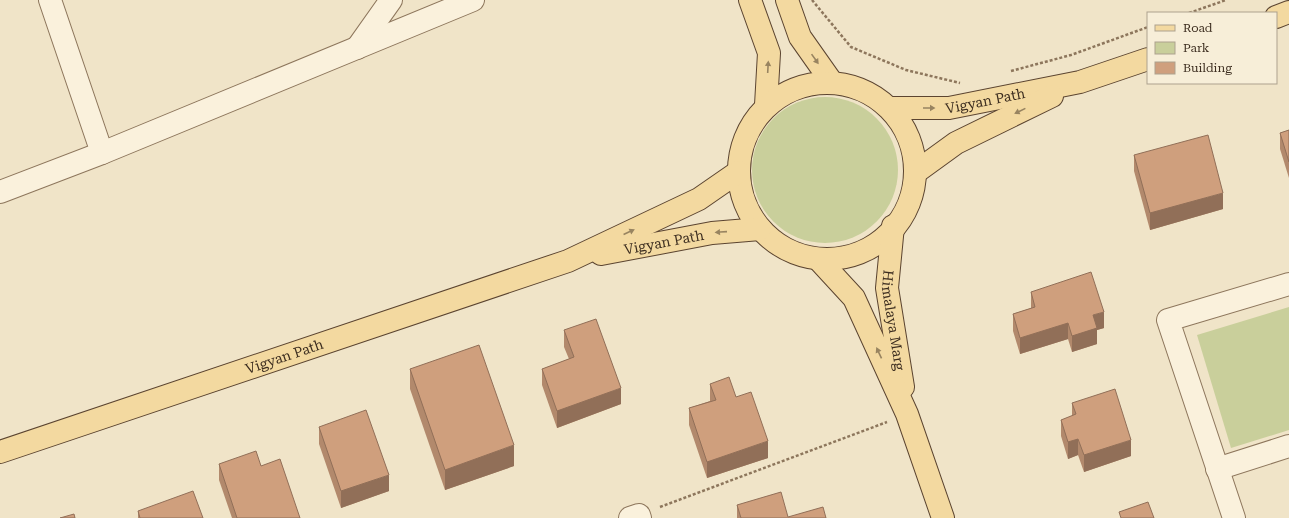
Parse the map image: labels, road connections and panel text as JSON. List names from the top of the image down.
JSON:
{
  "streets": {
    "main road": ["Vigyan Path", "Himalaya Marg"]
  },
  "one_way": ["Himalaya Marg"],
  "legend": ["Road", "Park", "Building"]
}
